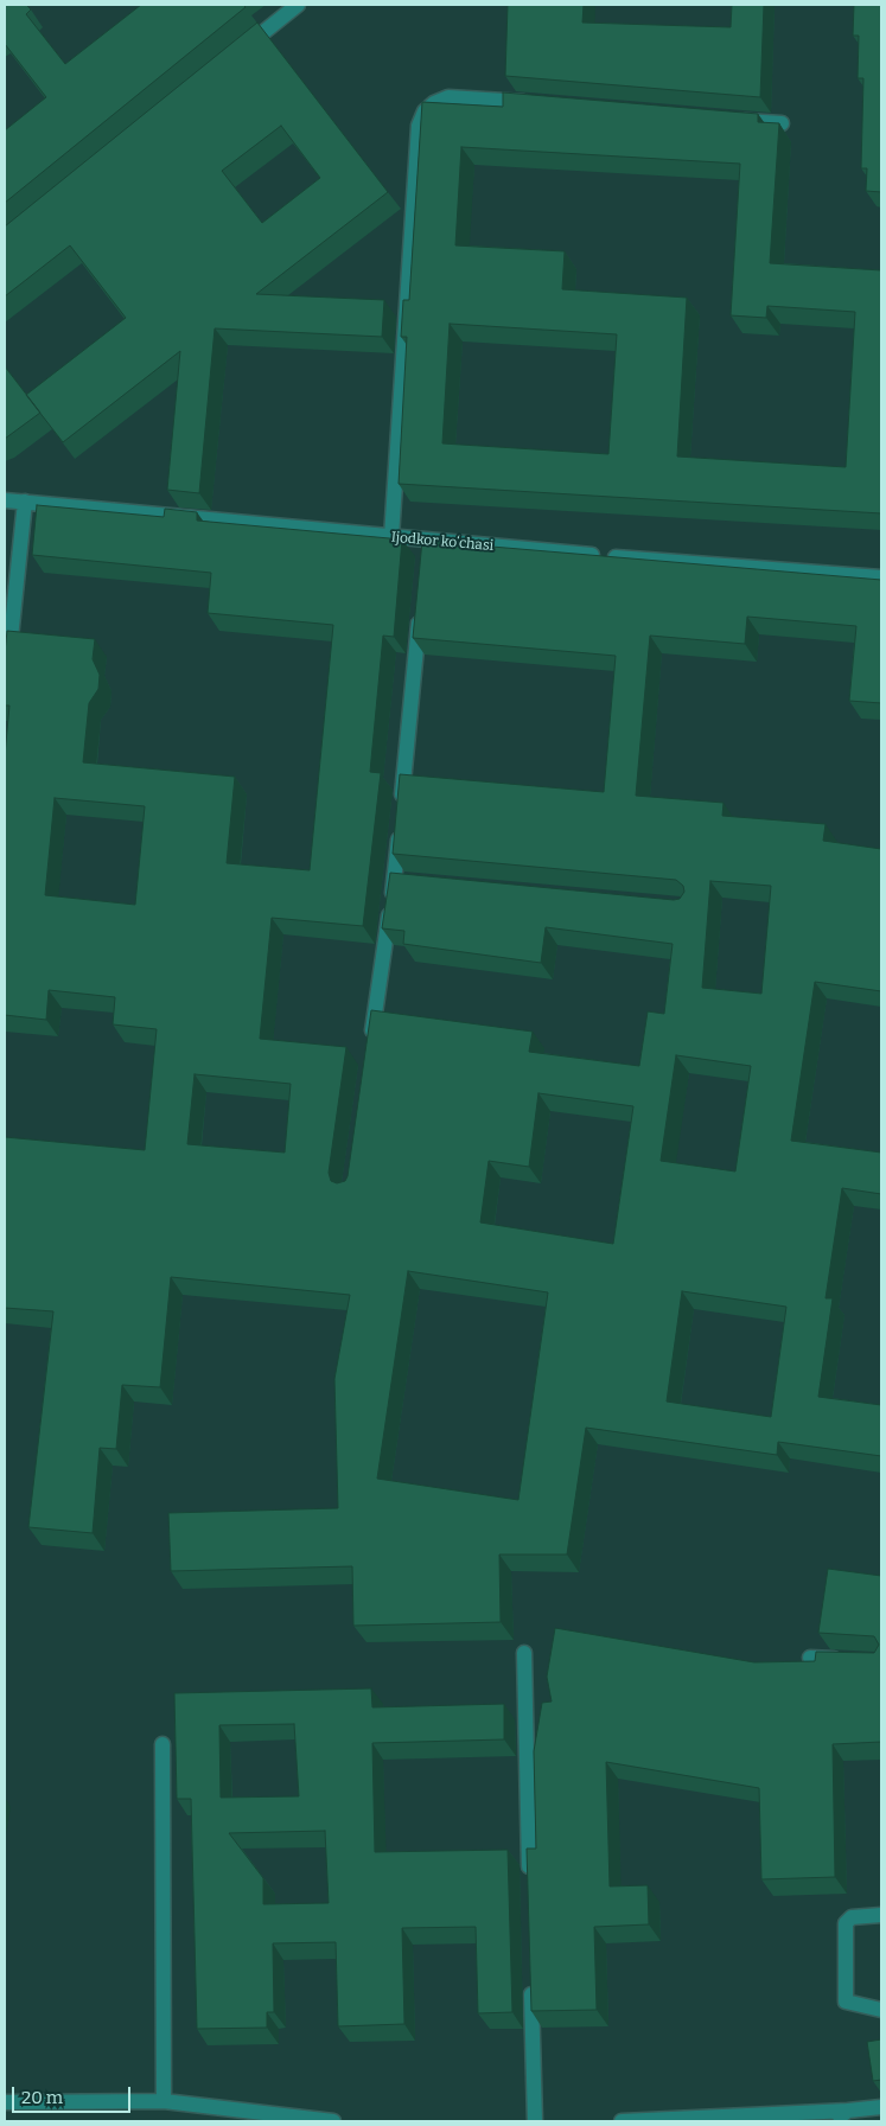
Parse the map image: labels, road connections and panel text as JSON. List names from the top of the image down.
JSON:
{
  "streets": {
    "street": ["Ijodkor koʻchasi"]
  },
  "scale_bar": "20 m"
}
